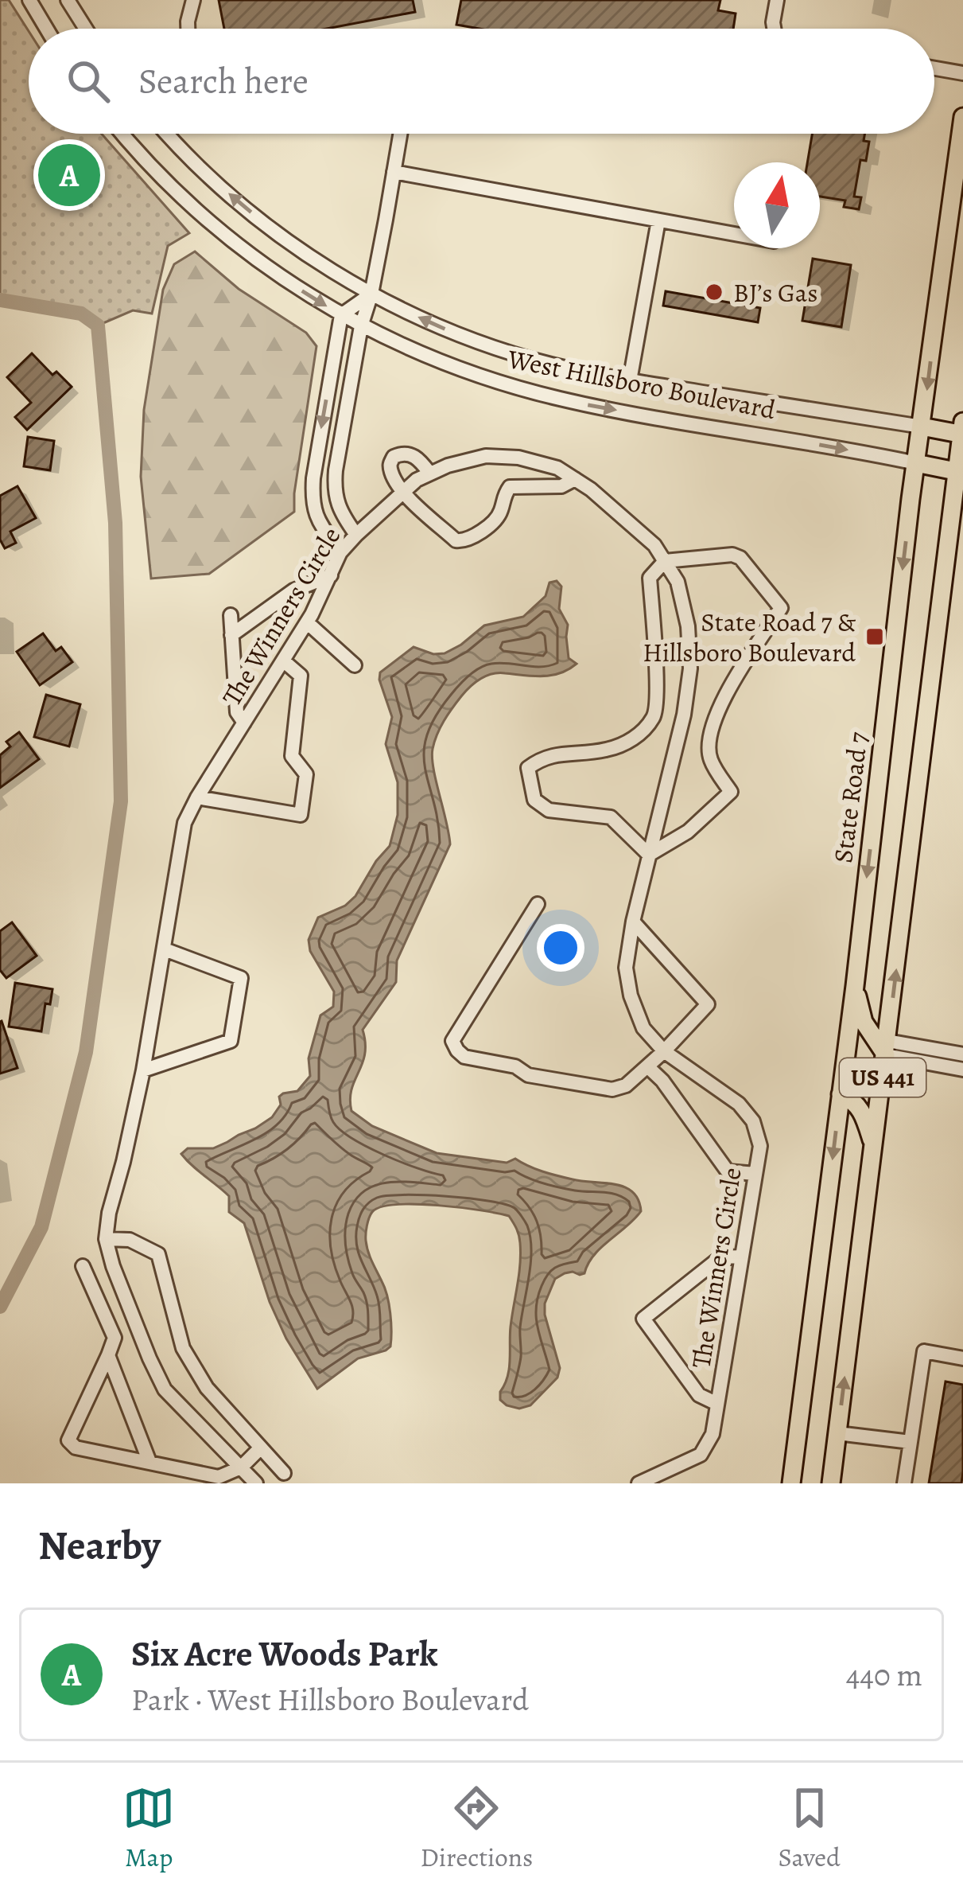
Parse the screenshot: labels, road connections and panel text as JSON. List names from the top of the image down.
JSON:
{
  "streets": {
    "main road": ["West Hillsboro Boulevard", "State Road 7", "US 441"],
    "street": ["The Winners Circle"]
  },
  "crossings": [
    ["West Hillsboro Boulevard", "State Road 7"],
    ["West Hillsboro Boulevard", "US 441"]
  ],
  "places": {
    "other": ["BJ’s Gas"],
    "transit": ["State Road 7 & Hillsboro Boulevard"]
  },
  "north": "top",
  "page": {
    "search": "Search here",
    "pins": "A",
    "heading": "Nearby",
    "list": [
      {
        "mark": "A",
        "name": "Six Acre Woods Park",
        "note": "Park · West Hillsboro Boulevard",
        "value": "440 m"
      }
    ],
    "nav": ["Map", "Directions", "Saved"]
  }
}
